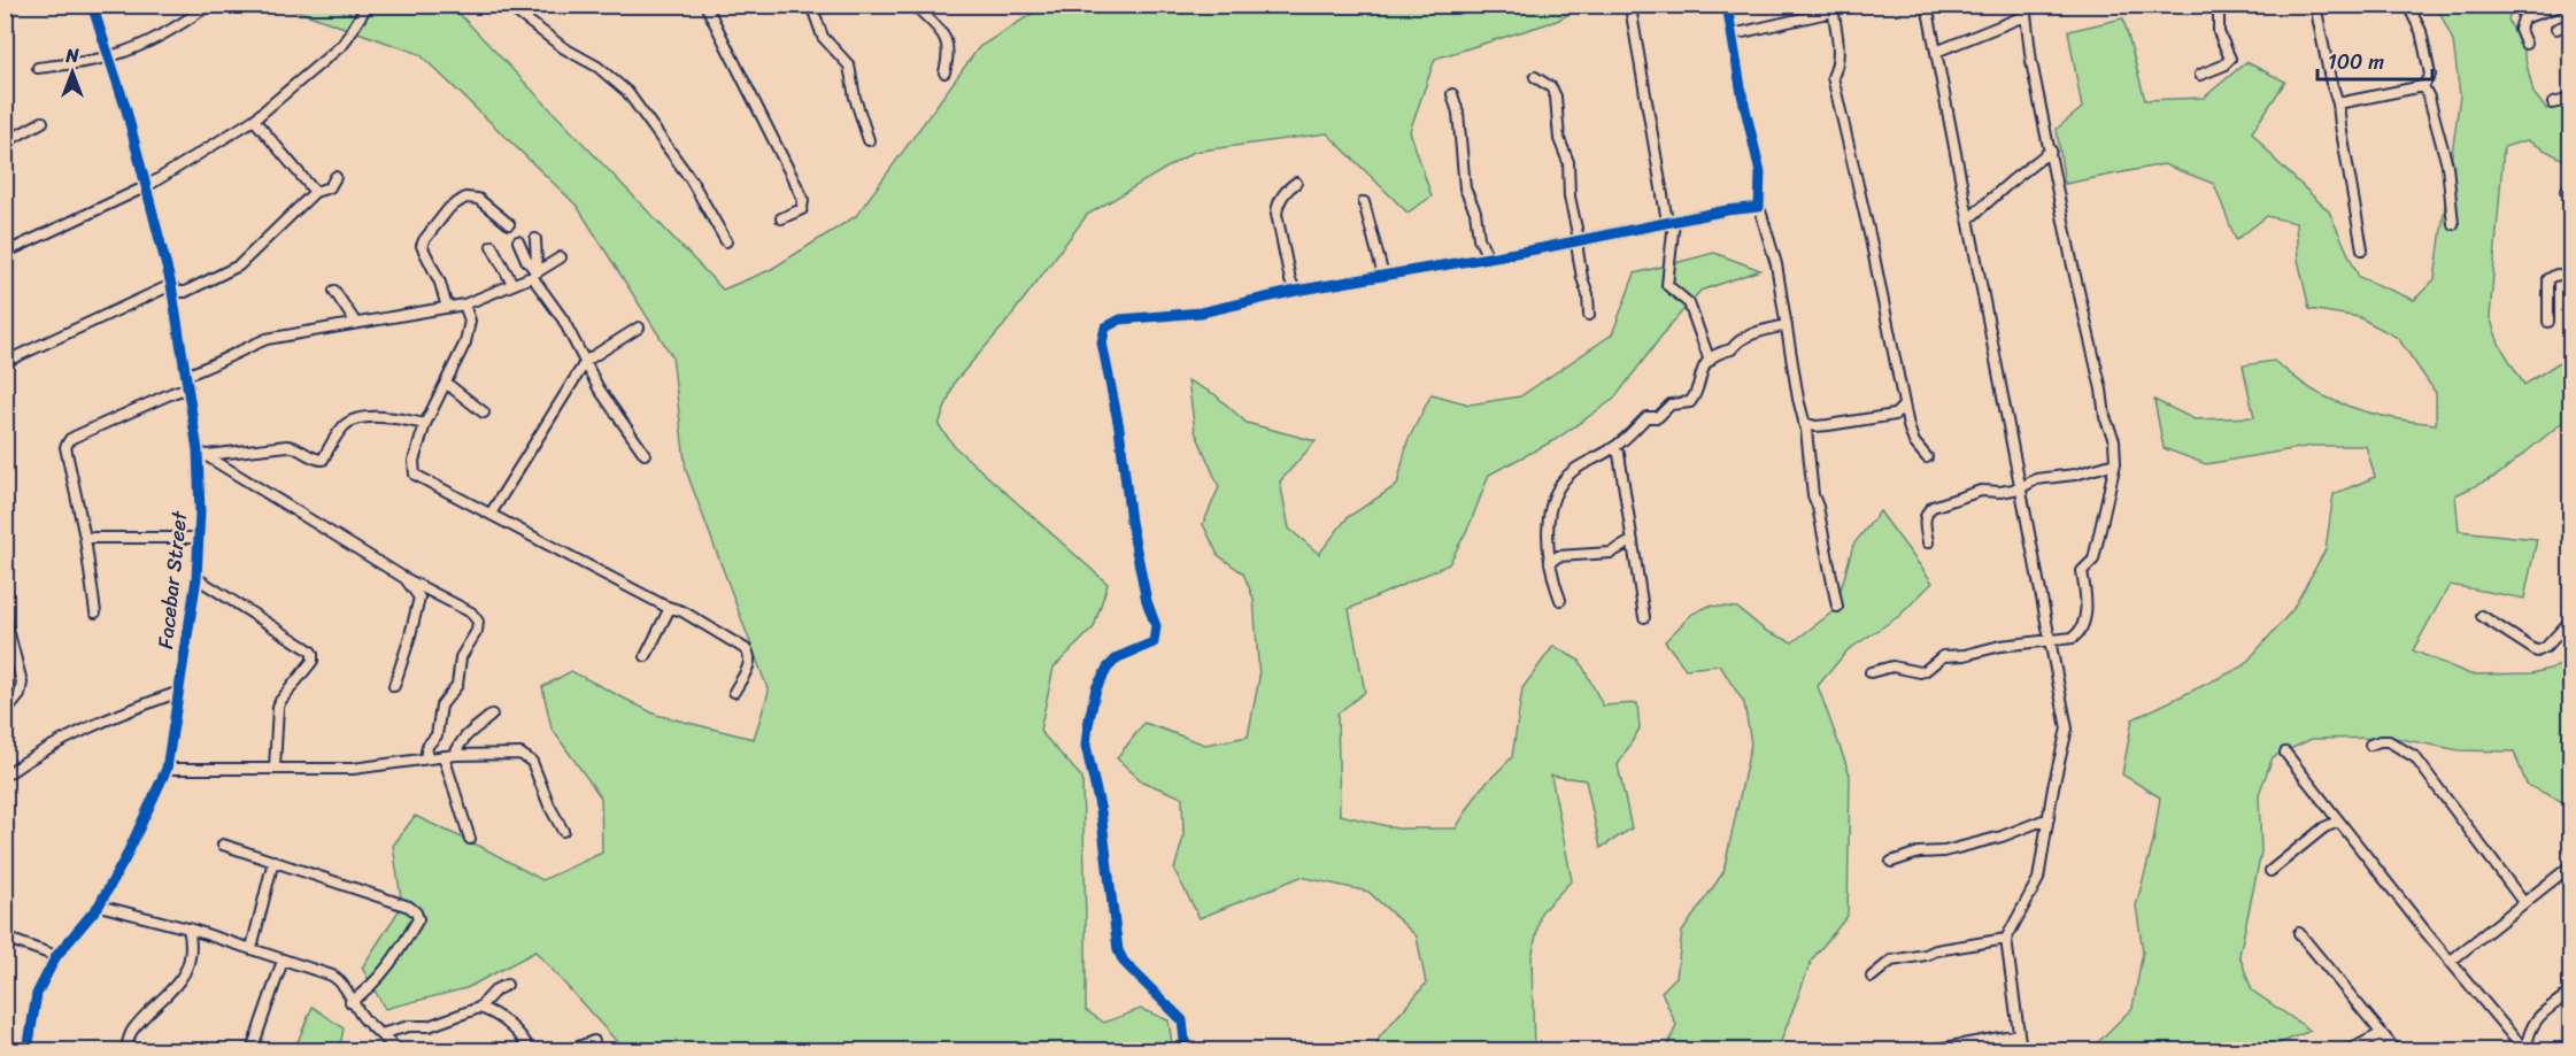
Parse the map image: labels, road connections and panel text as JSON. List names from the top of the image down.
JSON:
{
  "streets": {
    "street": ["Facebar Street"]
  },
  "scale_bar": "100 m",
  "north": "top"
}
